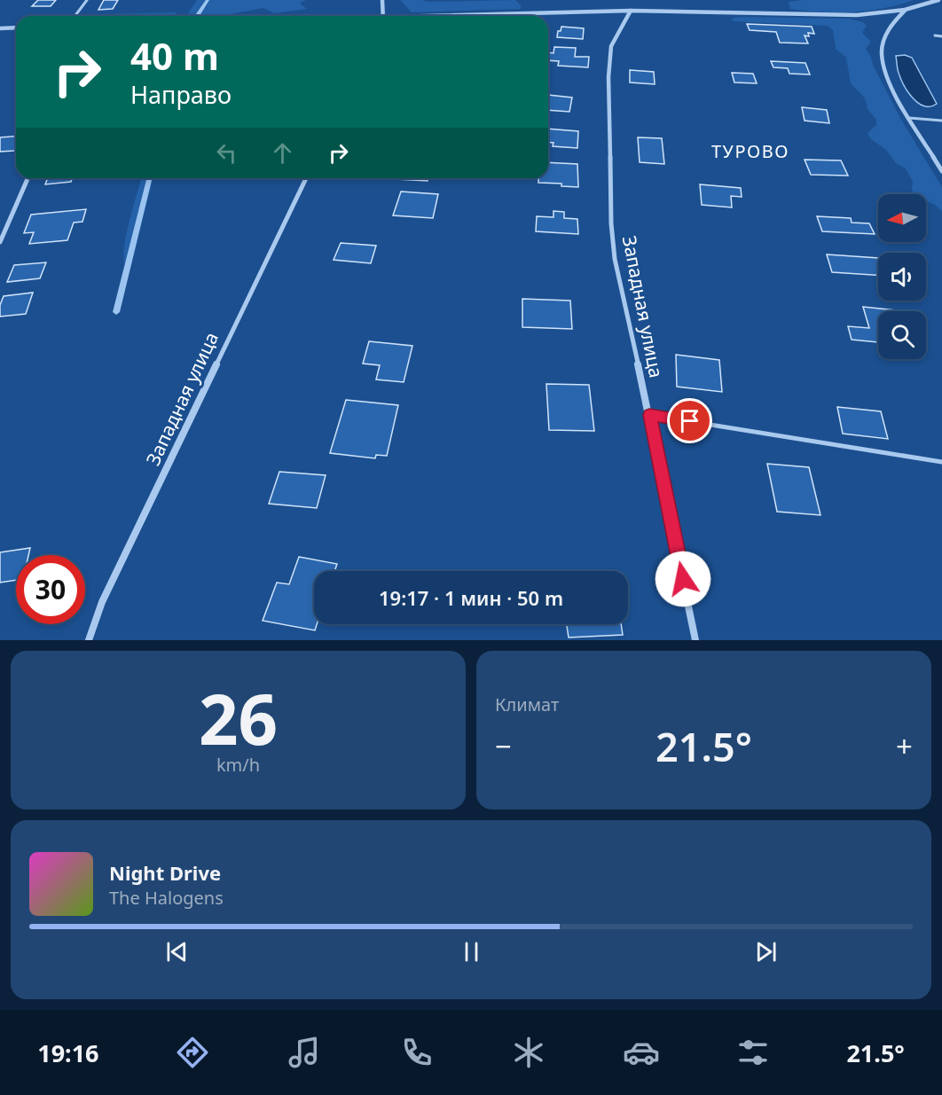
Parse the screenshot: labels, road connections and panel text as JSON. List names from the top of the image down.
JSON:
{
  "streets": {
    "street": ["Западная улица"]
  },
  "districts": ["ТУРОВО"],
  "north": "left",
  "page": {
    "turn": ["40 m", "Направо"],
    "limit": "30",
    "trip": "19:17 · 1 мин · 50 m",
    "tile": [
      ["26", "km/h"],
      "Климат"
    ],
    "heat": ["−", "21.5°", "+"],
    "song": ["Night Drive", "The Halogens"],
    "tabs": ["19:16", "21.5°"]
  }
}
